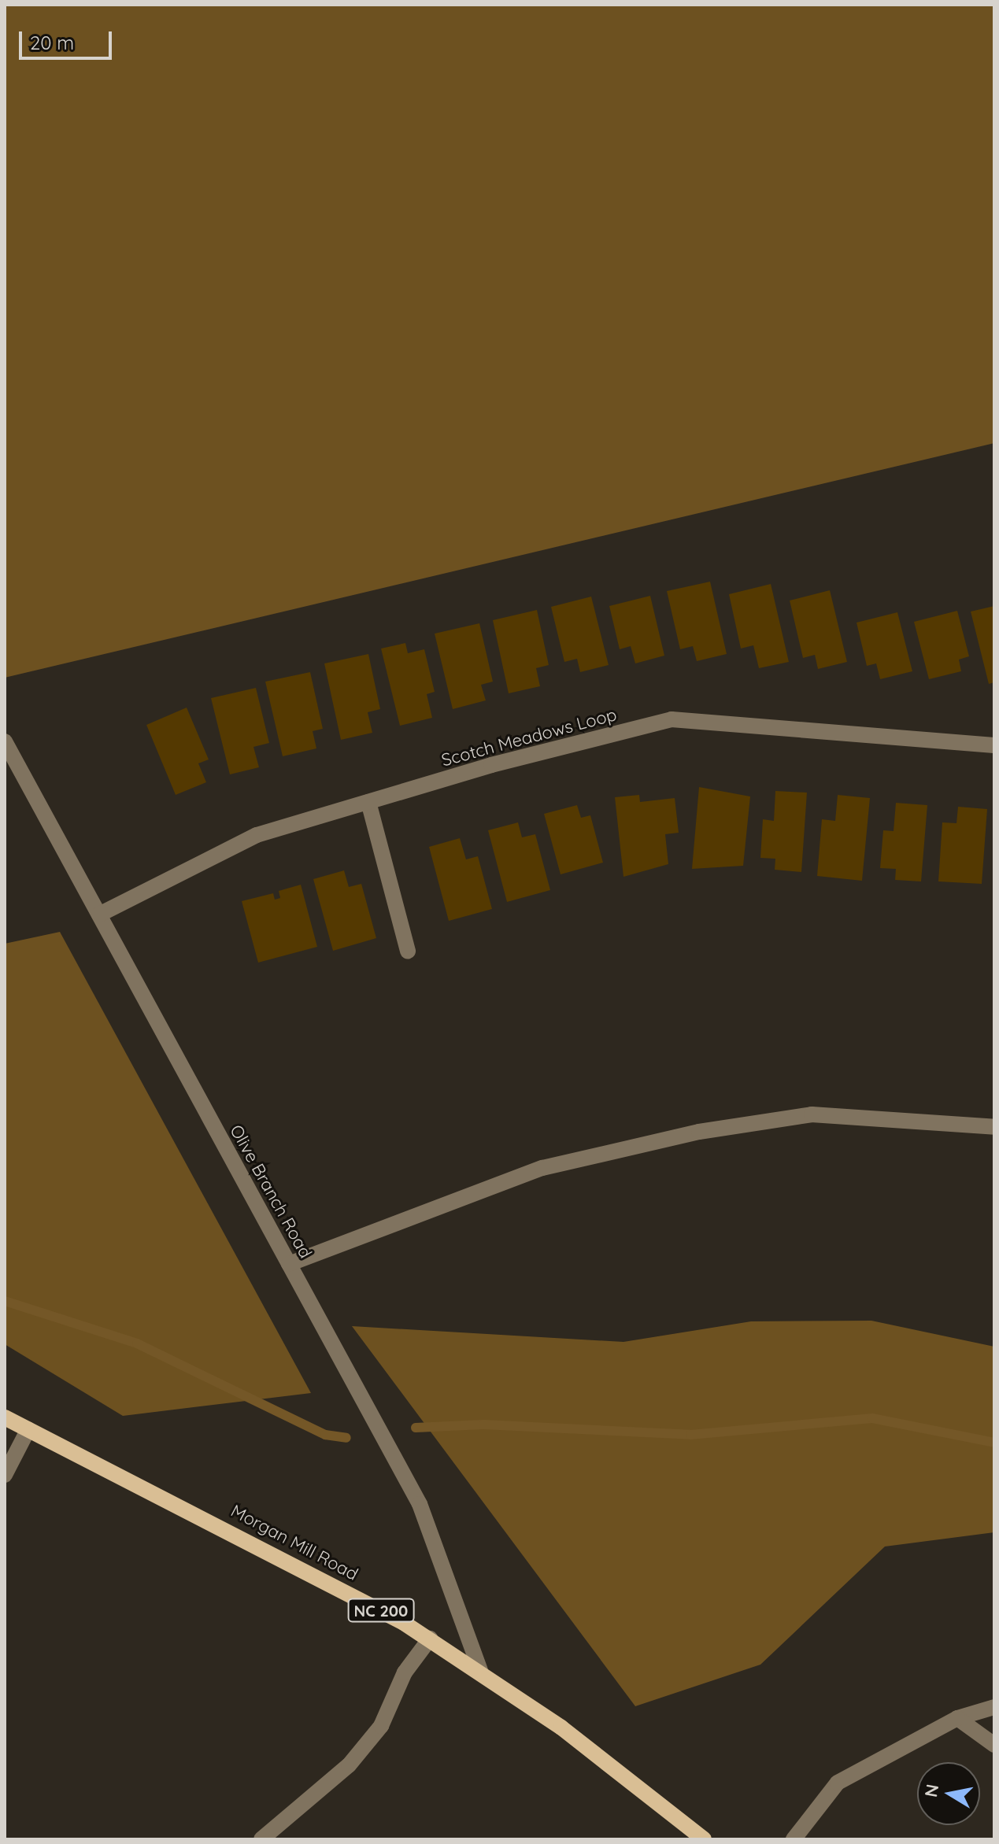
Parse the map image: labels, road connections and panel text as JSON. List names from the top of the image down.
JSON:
{
  "streets": {
    "main road": ["Morgan Mill Road", "NC 200"],
    "street": ["Scotch Meadows Loop", "Olive Branch Road"]
  },
  "crossings": [
    ["Scotch Meadows Loop", "Olive Branch Road"],
    ["Olive Branch Road", "Morgan Mill Road"]
  ],
  "scale_bar": "20 m",
  "north": "left"
}
